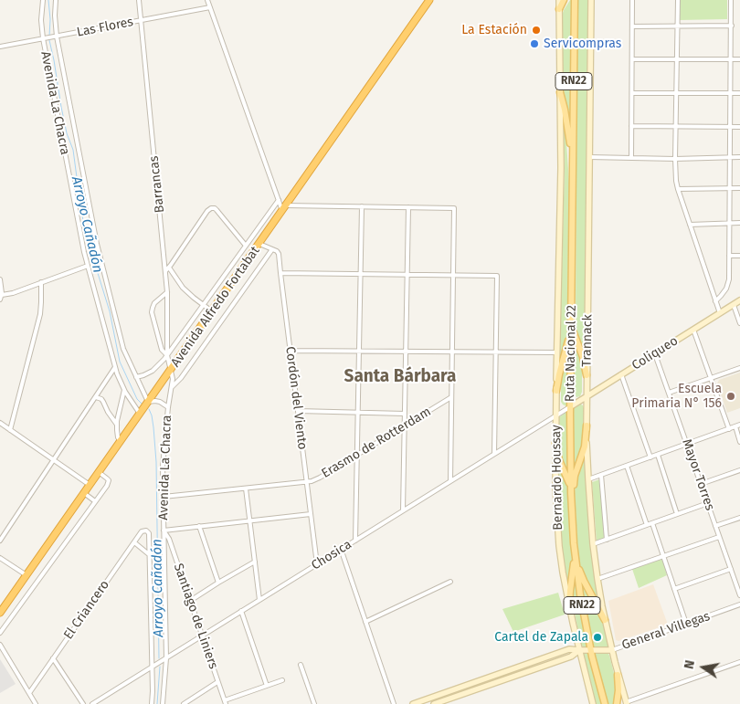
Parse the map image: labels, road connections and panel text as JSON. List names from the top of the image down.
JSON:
{
  "streets": {
    "highway": ["Avenida Alfredo Fortabat"],
    "main road": ["RN22", "Ruta Nacional 22"],
    "street": [
      "Las Flores",
      "Avenida La Chacra",
      "Barrancas",
      "Trannack",
      "Coliqueo",
      "Cordón del Viento",
      "Erasmo de Rotterdam",
      "Mayor Torres",
      "Bernardo Houssay",
      "Chosica",
      "El Criancero",
      "Santiago de Liniers",
      "General Villegas"
    ]
  },
  "crossings": [
    ["Las Flores", "Avenida La Chacra"],
    ["Las Flores", "Barrancas"],
    ["Avenida La Chacra", "Barrancas"],
    ["Avenida La Chacra", "Avenida Alfredo Fortabat"],
    ["Avenida La Chacra", "Erasmo de Rotterdam"],
    ["Avenida La Chacra", "Chosica"],
    ["Avenida La Chacra", "El Criancero"],
    ["Avenida La Chacra", "Santiago de Liniers"],
    ["Barrancas", "Avenida Alfredo Fortabat"],
    ["Trannack", "Coliqueo"],
    ["Trannack", "General Villegas"],
    ["Ruta Nacional 22", "Coliqueo"],
    ["Ruta Nacional 22", "Chosica"],
    ["Ruta Nacional 22", "General Villegas"],
    ["Coliqueo", "Mayor Torres"],
    ["Coliqueo", "Chosica"],
    ["Cordón del Viento", "Erasmo de Rotterdam"],
    ["Cordón del Viento", "Chosica"],
    ["Bernardo Houssay", "Chosica"],
    ["Bernardo Houssay", "General Villegas"],
    ["Chosica", "Santiago de Liniers"]
  ],
  "districts": ["Santa Bárbara"],
  "water": ["Arroyo Cañadón"],
  "places": [
    "La Estación",
    "Servicompras",
    "Escuela Primaria N° 156",
    "Cartel de Zapala"
  ],
  "north": "left"
}
